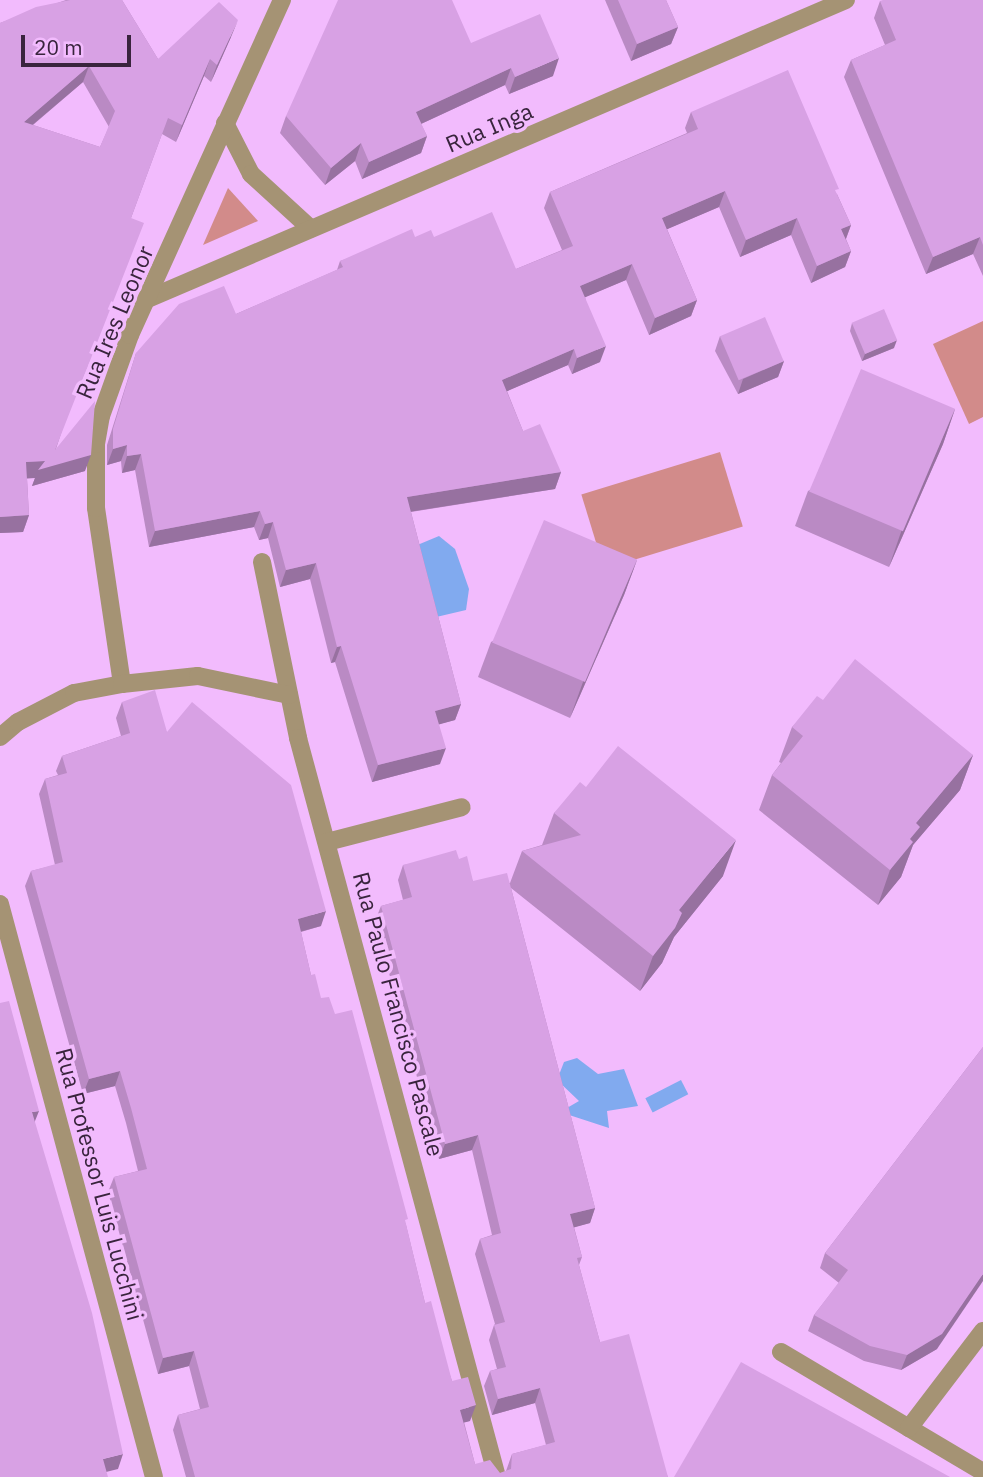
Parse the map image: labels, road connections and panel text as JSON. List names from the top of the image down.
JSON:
{
  "streets": {
    "street": [
      "Rua Inga",
      "Rua Ires Leonor",
      "Rua Paulo Francisco Pascale",
      "Rua Professor Luis Lucchini"
    ]
  },
  "crossings": [
    ["Rua Inga", "Rua Ires Leonor"]
  ],
  "scale_bar": "20 m"
}
